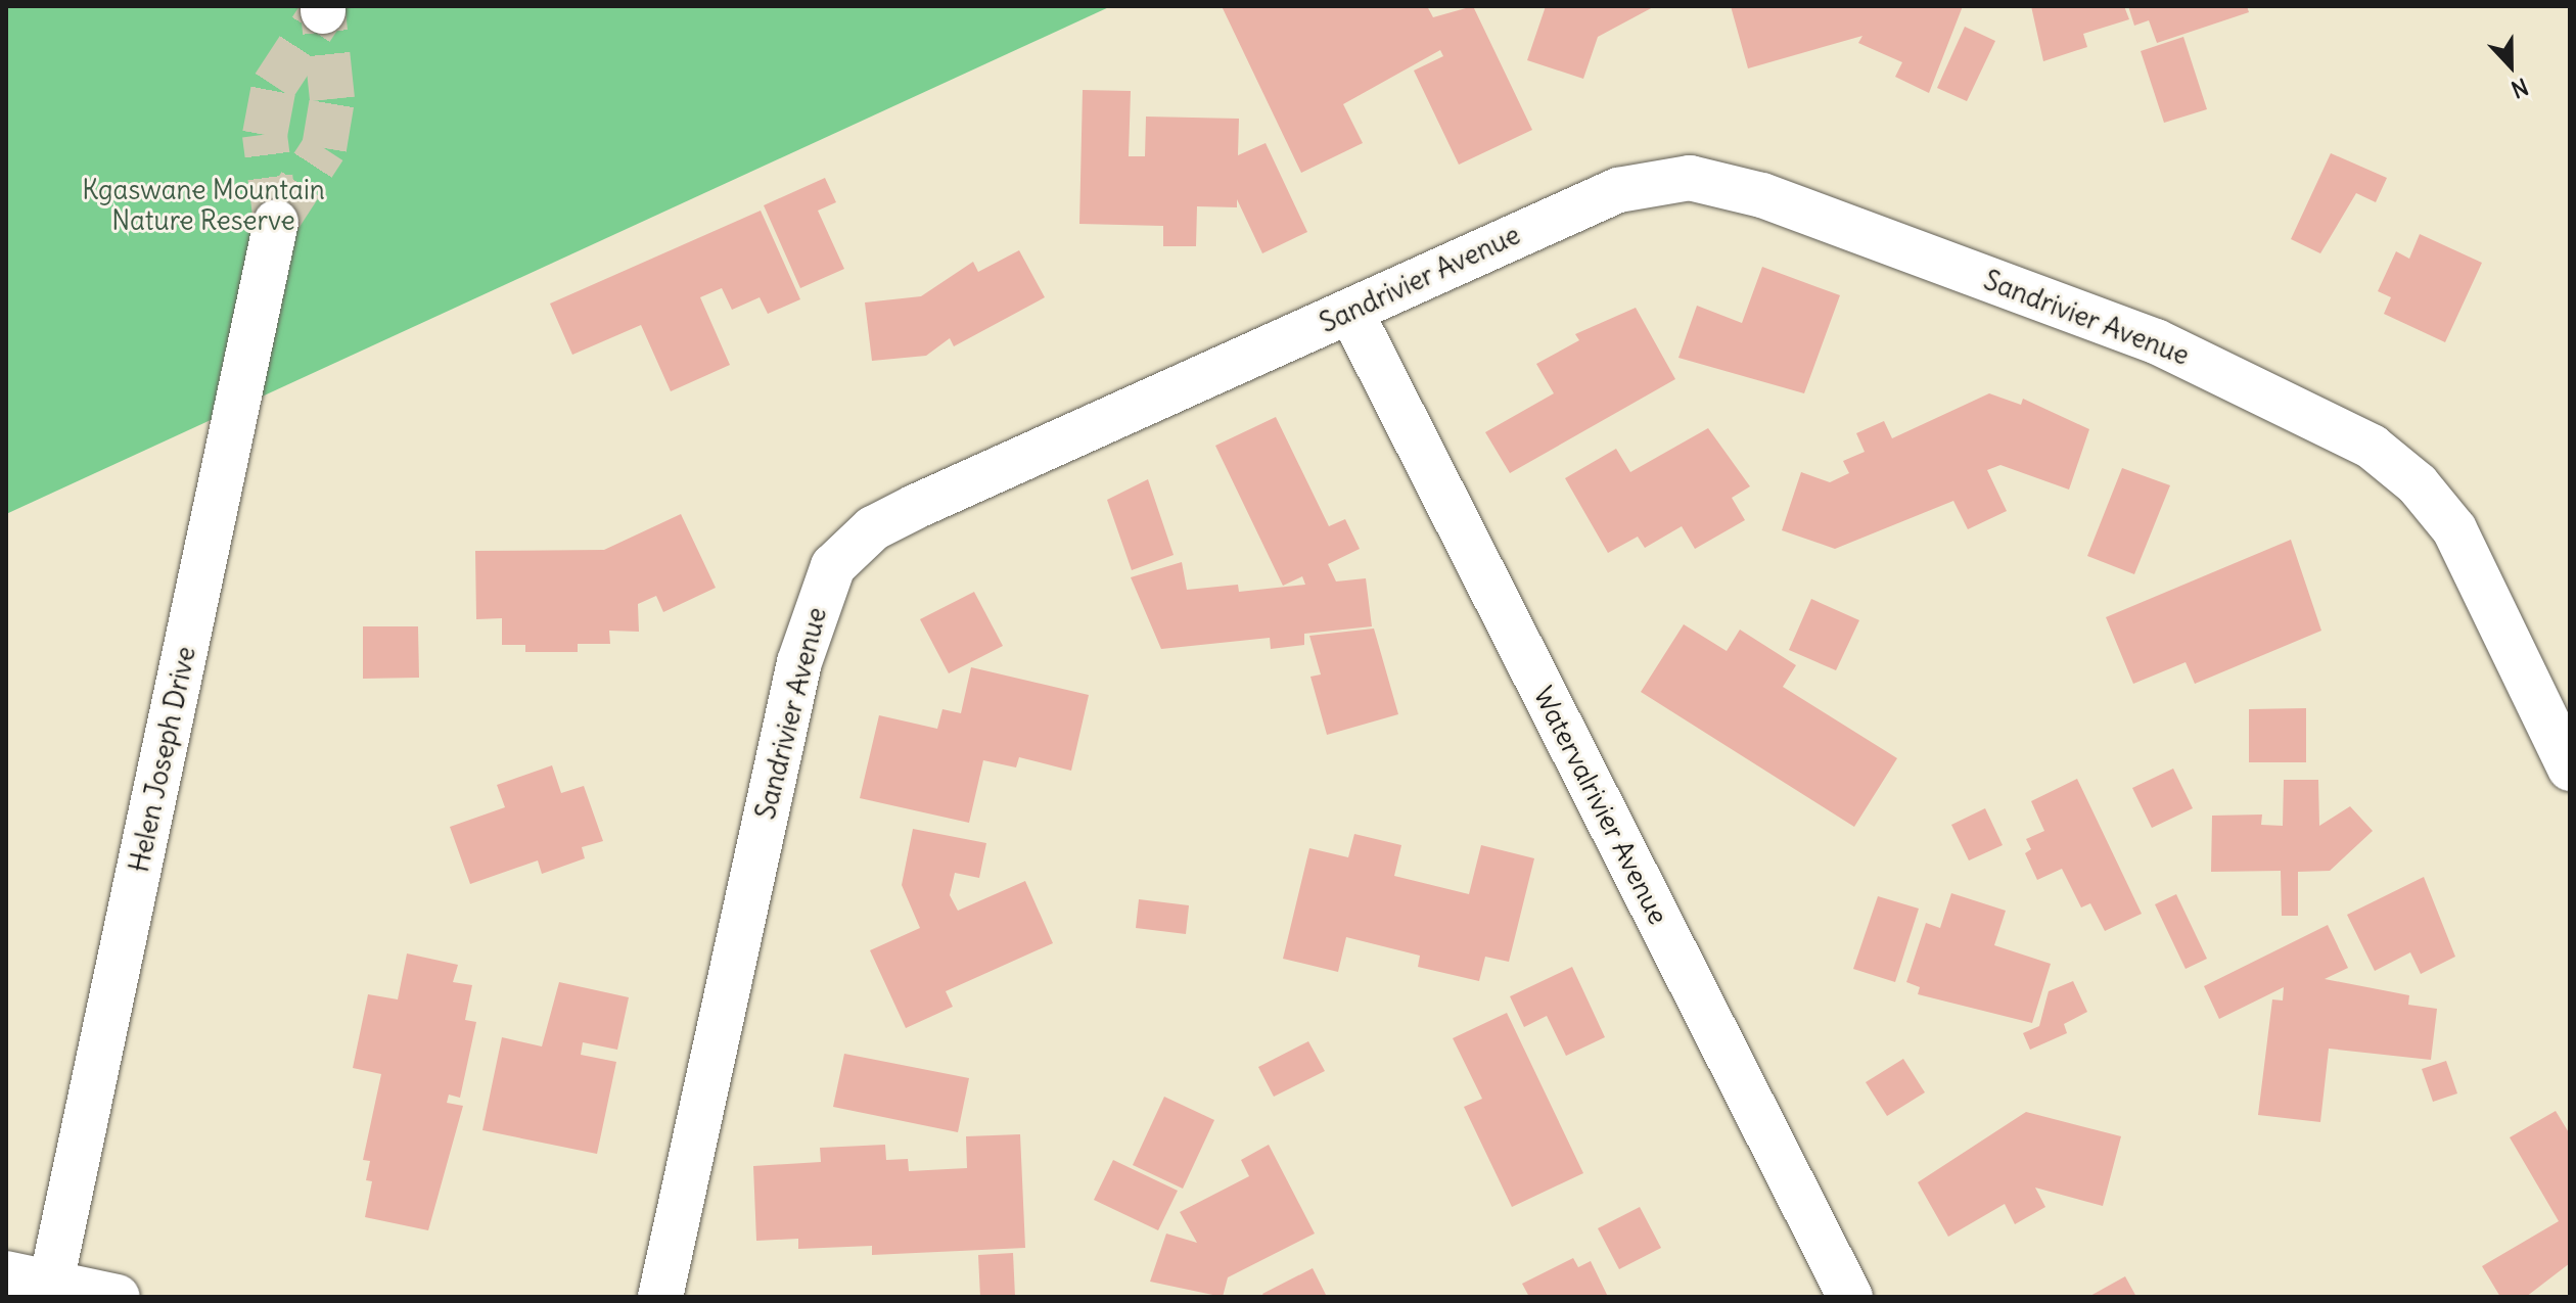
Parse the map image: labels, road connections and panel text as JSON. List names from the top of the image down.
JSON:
{
  "streets": {
    "street": ["Sandrivier Avenue", "Helen Joseph Drive", "Watervalrivier Avenue"]
  },
  "crossings": [
    ["Sandrivier Avenue", "Watervalrivier Avenue"]
  ],
  "parks": ["Kgaswane Mountain Nature Reserve"],
  "north": "bottom"
}
